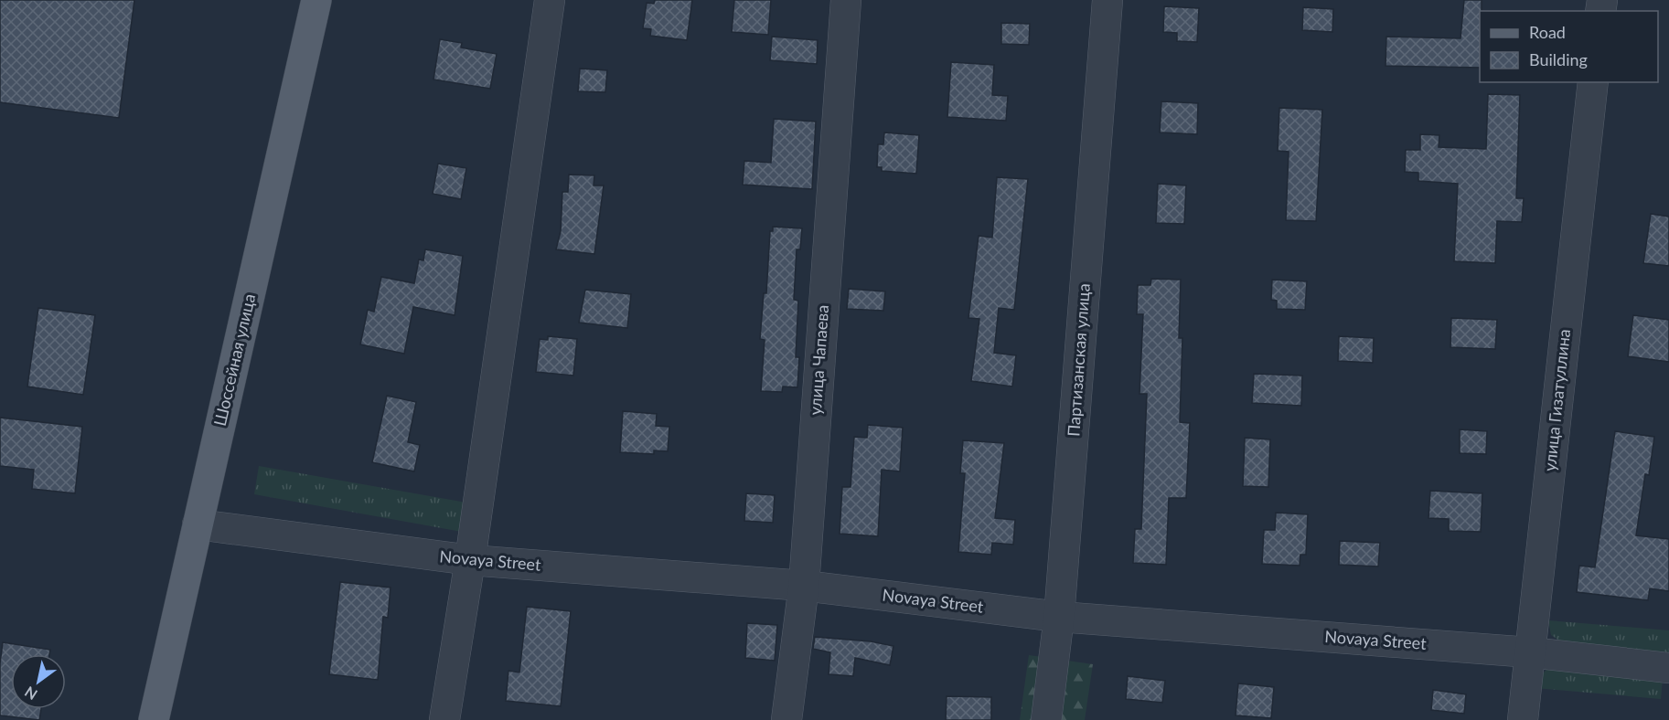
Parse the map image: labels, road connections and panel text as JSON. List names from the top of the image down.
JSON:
{
  "streets": {
    "main road": ["Шоссейная улица"],
    "street": [
      "улица Чапаева",
      "Партизанская улица",
      "улица Гизатуллина",
      "Novaya Street"
    ]
  },
  "crossings": [
    ["Шоссейная улица", "Novaya Street"],
    ["улица Чапаева", "Novaya Street"],
    ["Партизанская улица", "Novaya Street"],
    ["улица Гизатуллина", "Novaya Street"]
  ],
  "legend": ["Road", "Building"],
  "north": "bottom left"
}
